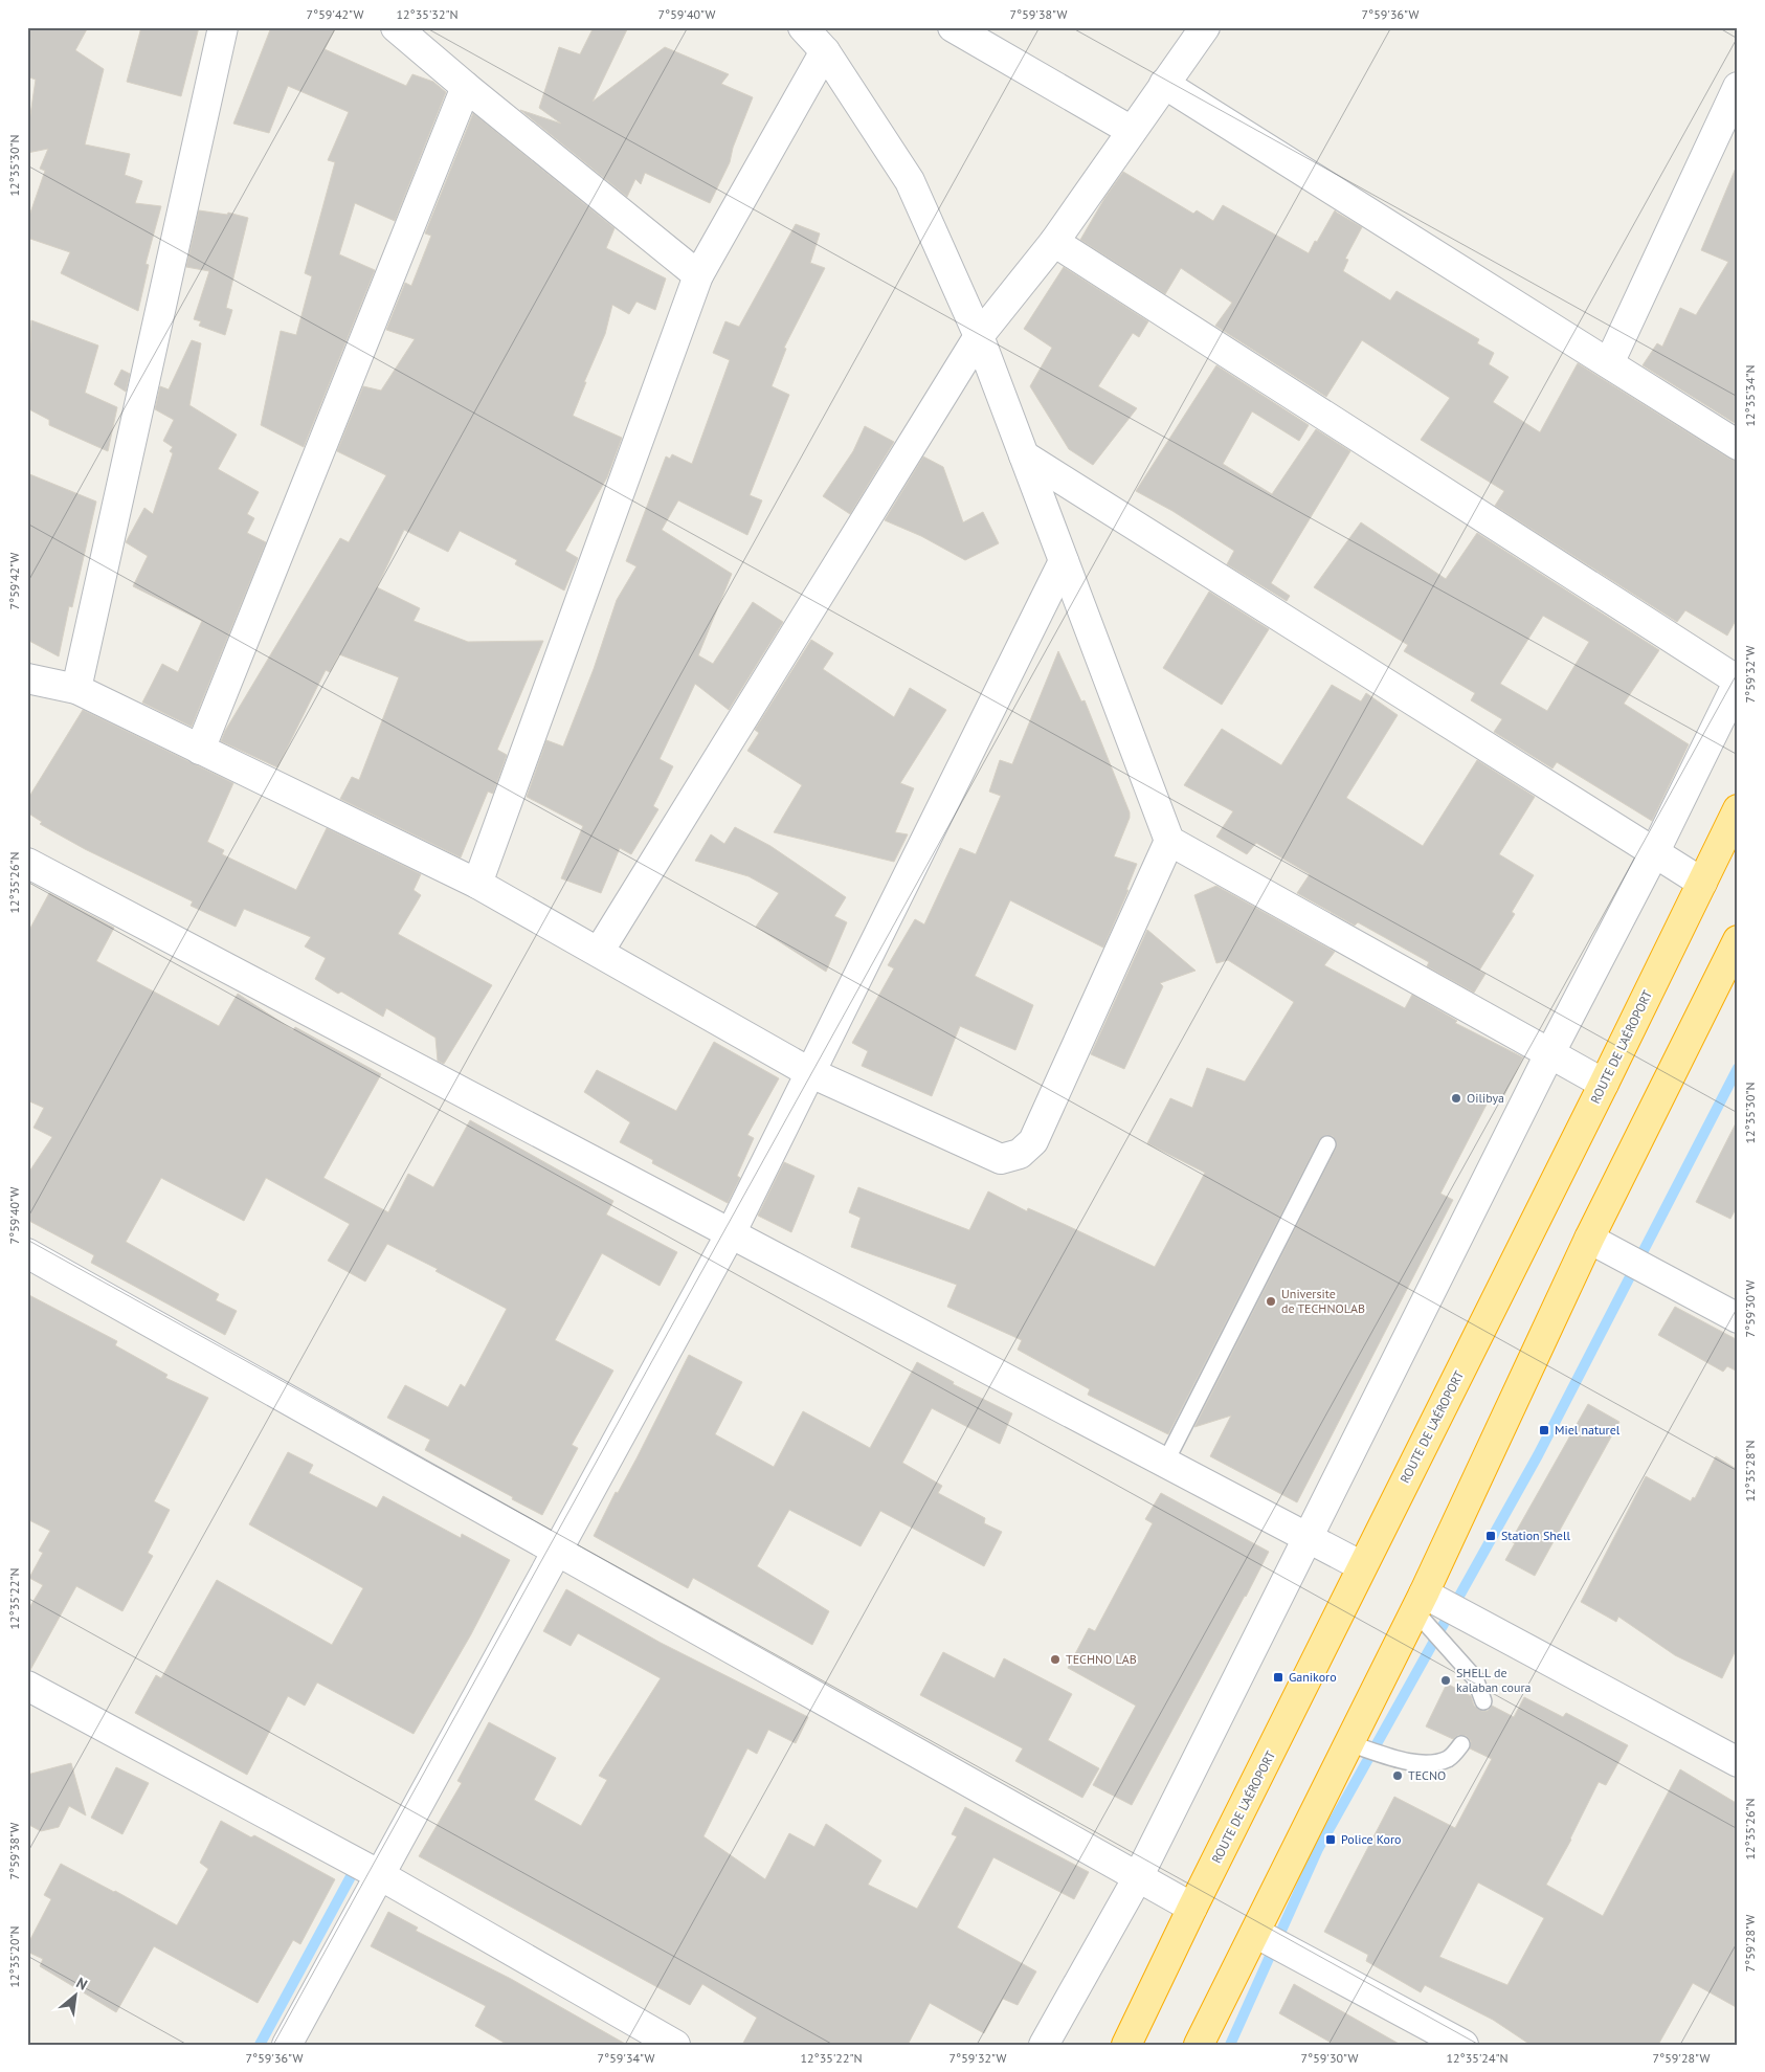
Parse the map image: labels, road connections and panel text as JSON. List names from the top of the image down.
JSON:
{
  "streets": {
    "highway": ["ROUTE DE L'AÉROPORT"]
  },
  "places": {
    "other": [
      "Oilibya",
      "Universite de TECHNOLAB",
      "TECHNO LAB",
      "SHELL de kalaban coura",
      "TECNO"
    ],
    "transit": [
      "Miel naturel",
      "Station Shell",
      "Ganikoro",
      "Police Koro"
    ]
  },
  "north": "top right",
  "coordinates": [
    "7°59'42\"W",
    "12°35'32\"N",
    "7°59'40\"W",
    "7°59'38\"W",
    "7°59'36\"W",
    "12°35'30\"N",
    "12°35'34\"N",
    "7°59'32\"W",
    "12°35'26\"N",
    "7°59'30\"W",
    "12°35'28\"N",
    "12°35'22\"N",
    "7°59'28\"W",
    "12°35'20\"N",
    "7°59'34\"W",
    "12°35'24\"N"
  ]
}
